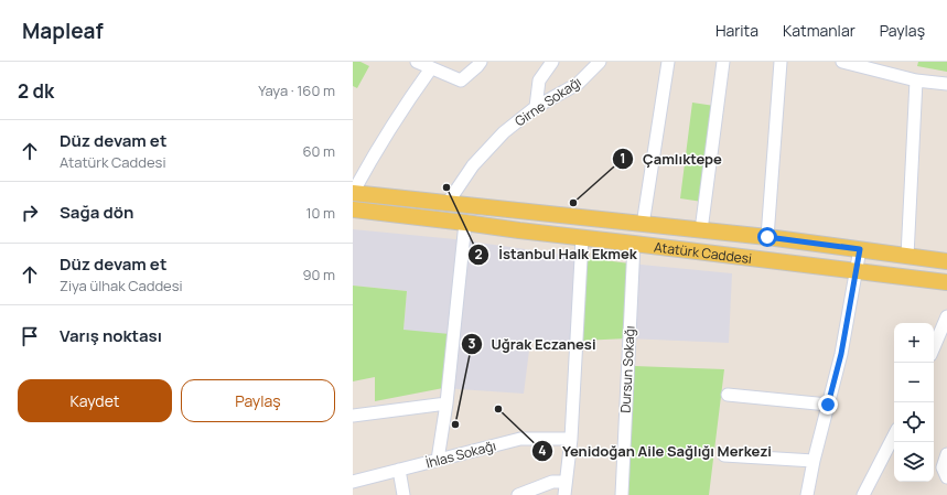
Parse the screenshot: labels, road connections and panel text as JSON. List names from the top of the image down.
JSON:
{
  "streets": {
    "main road": ["Atatürk Caddesi"],
    "street": ["Girne Sokağı", "Dursun Sokağı", "İhlas Sokağı"]
  },
  "crossings": [
    ["Girne Sokağı", "Atatürk Caddesi"],
    ["Atatürk Caddesi", "Dursun Sokağı"]
  ],
  "places": [
    "İstanbul Halk Ekmek",
    "Çamlıktepe",
    "Yenidoğan Aile Sağlığı Merkezi",
    "Uğrak Eczanesi"
  ],
  "page": {
    "header": "Mapleaf",
    "nav": ["Harita", "Katmanlar", "Paylaş"],
    "heading": ["2 dk", "Yaya · 160 m"],
    "list": [
      ["Düz devam et", "Atatürk Caddesi", "60 m"],
      ["Sağa dön", "10 m"],
      ["Düz devam et", "Ziya ülhak Caddesi", "90 m"],
      "Varış noktası"
    ],
    "map_buttons": ["+", "−"],
    "buttons": ["Kaydet", "Paylaş"]
  }
}
